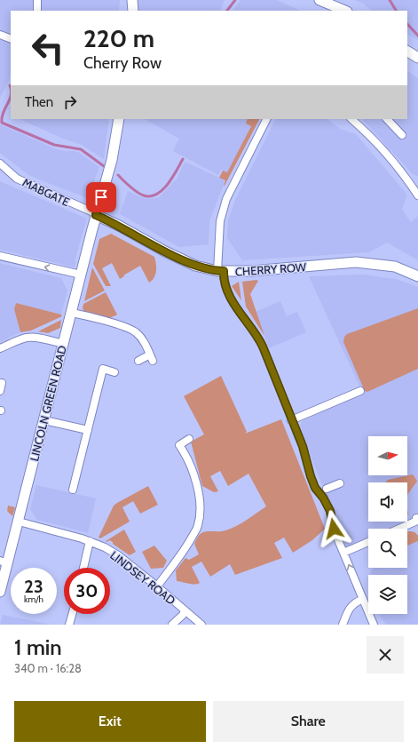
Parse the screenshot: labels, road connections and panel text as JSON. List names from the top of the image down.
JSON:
{
  "streets": {
    "street": [
      "MABGATE",
      "CHERRY ROW",
      "LINCOLN GREEN ROAD",
      "LINDSEY ROAD"
    ]
  },
  "crossings": [
    ["MABGATE", "CHERRY ROW"],
    ["MABGATE", "LINCOLN GREEN ROAD"],
    ["CHERRY ROW", "LINCOLN GREEN ROAD"],
    ["LINCOLN GREEN ROAD", "LINDSEY ROAD"]
  ],
  "north": "right",
  "page": {
    "turn": ["220 m", "Cherry Row"],
    "then": "Then",
    "speed": "23 km/h",
    "limit": "30",
    "heading": ["1 min", "340 m · 16:28"],
    "buttons": ["Exit", "Share"]
  }
}
